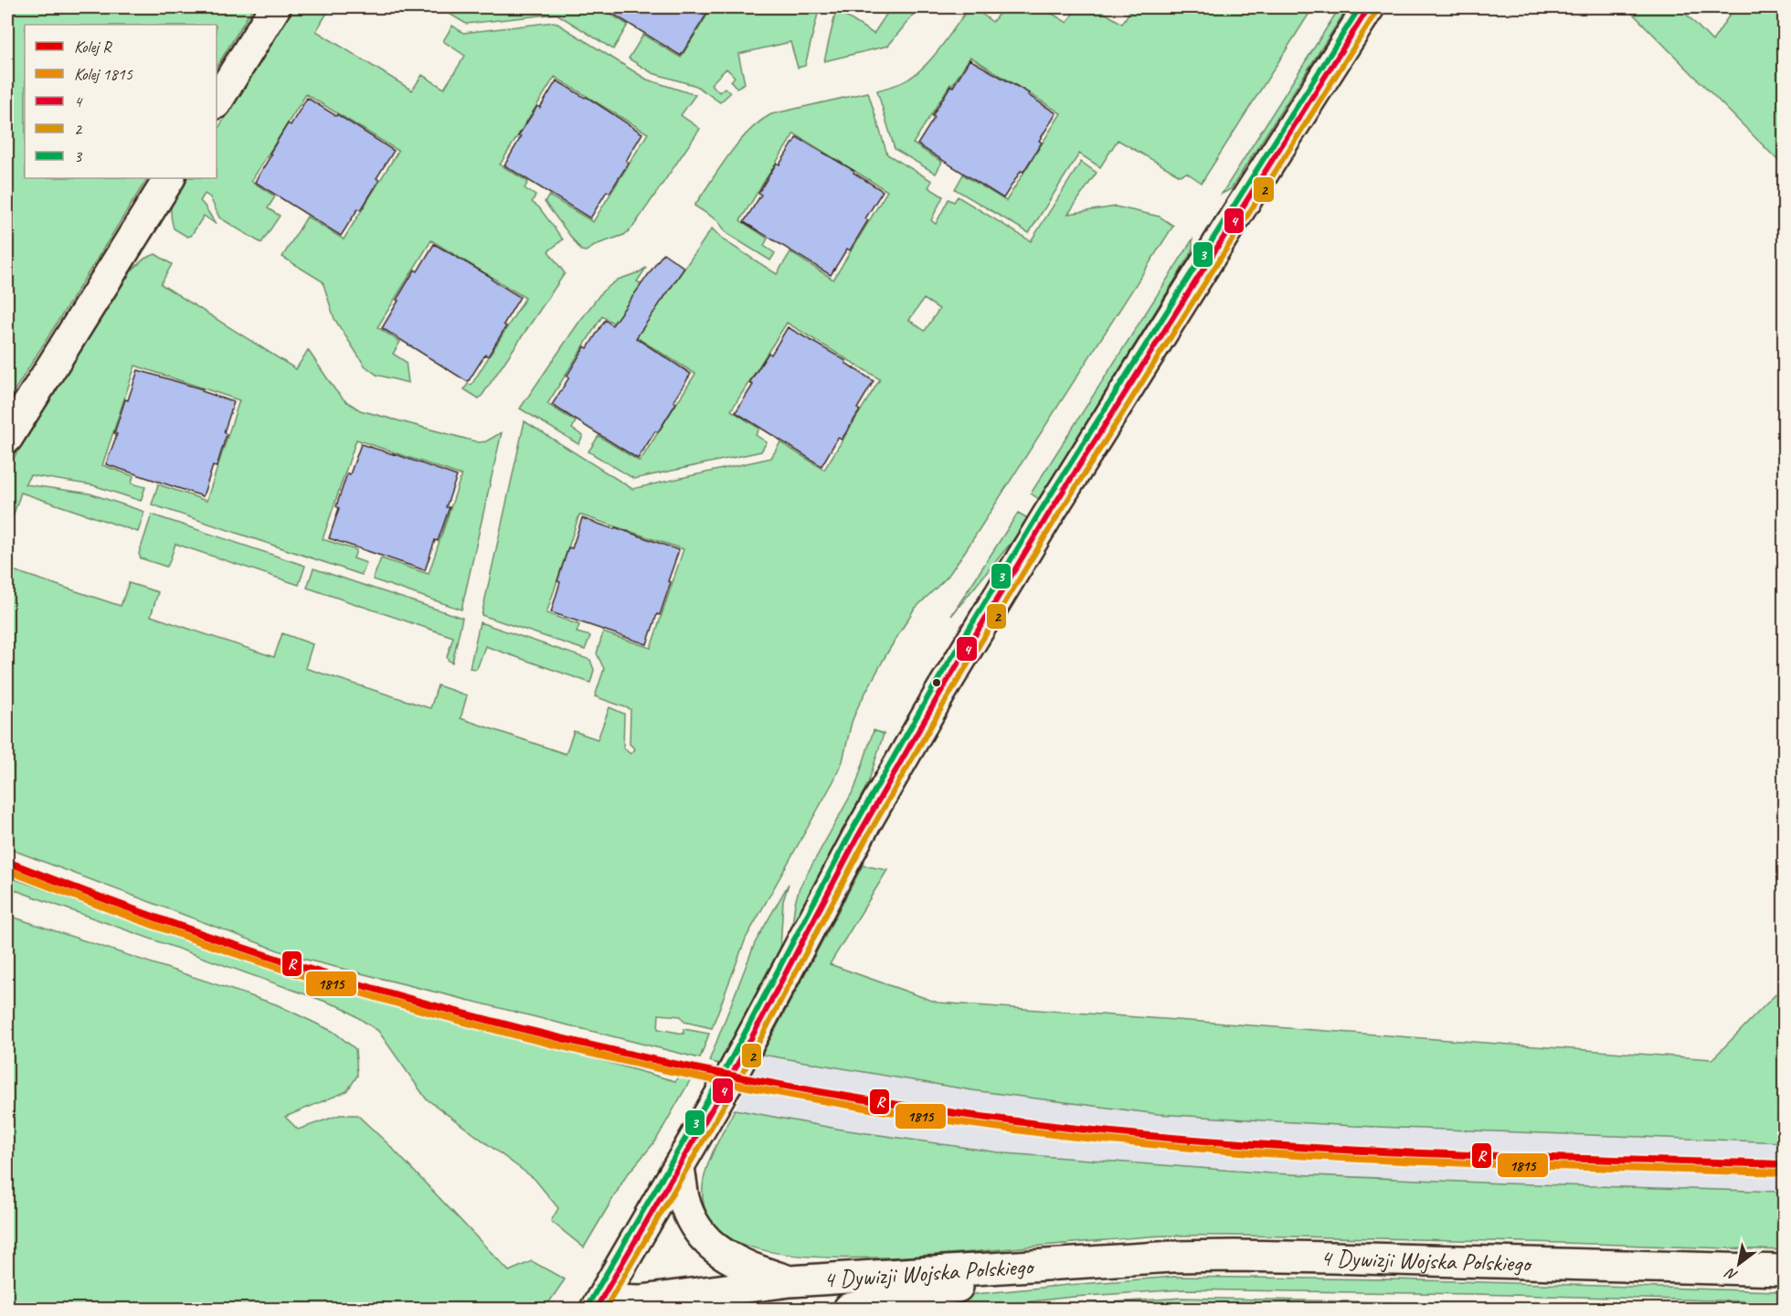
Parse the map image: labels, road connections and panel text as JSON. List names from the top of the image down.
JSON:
{
  "streets": {
    "street": ["4 Dywizji Wojska Polskiego"]
  },
  "lines": [
    "transit line 4",
    "transit line 3",
    "transit line 2",
    "rail line R",
    "rail line 1815"
  ],
  "legend": [
    "Kolej R",
    "Kolej 1815",
    "4",
    "2",
    "3"
  ],
  "north": "bottom left"
}
